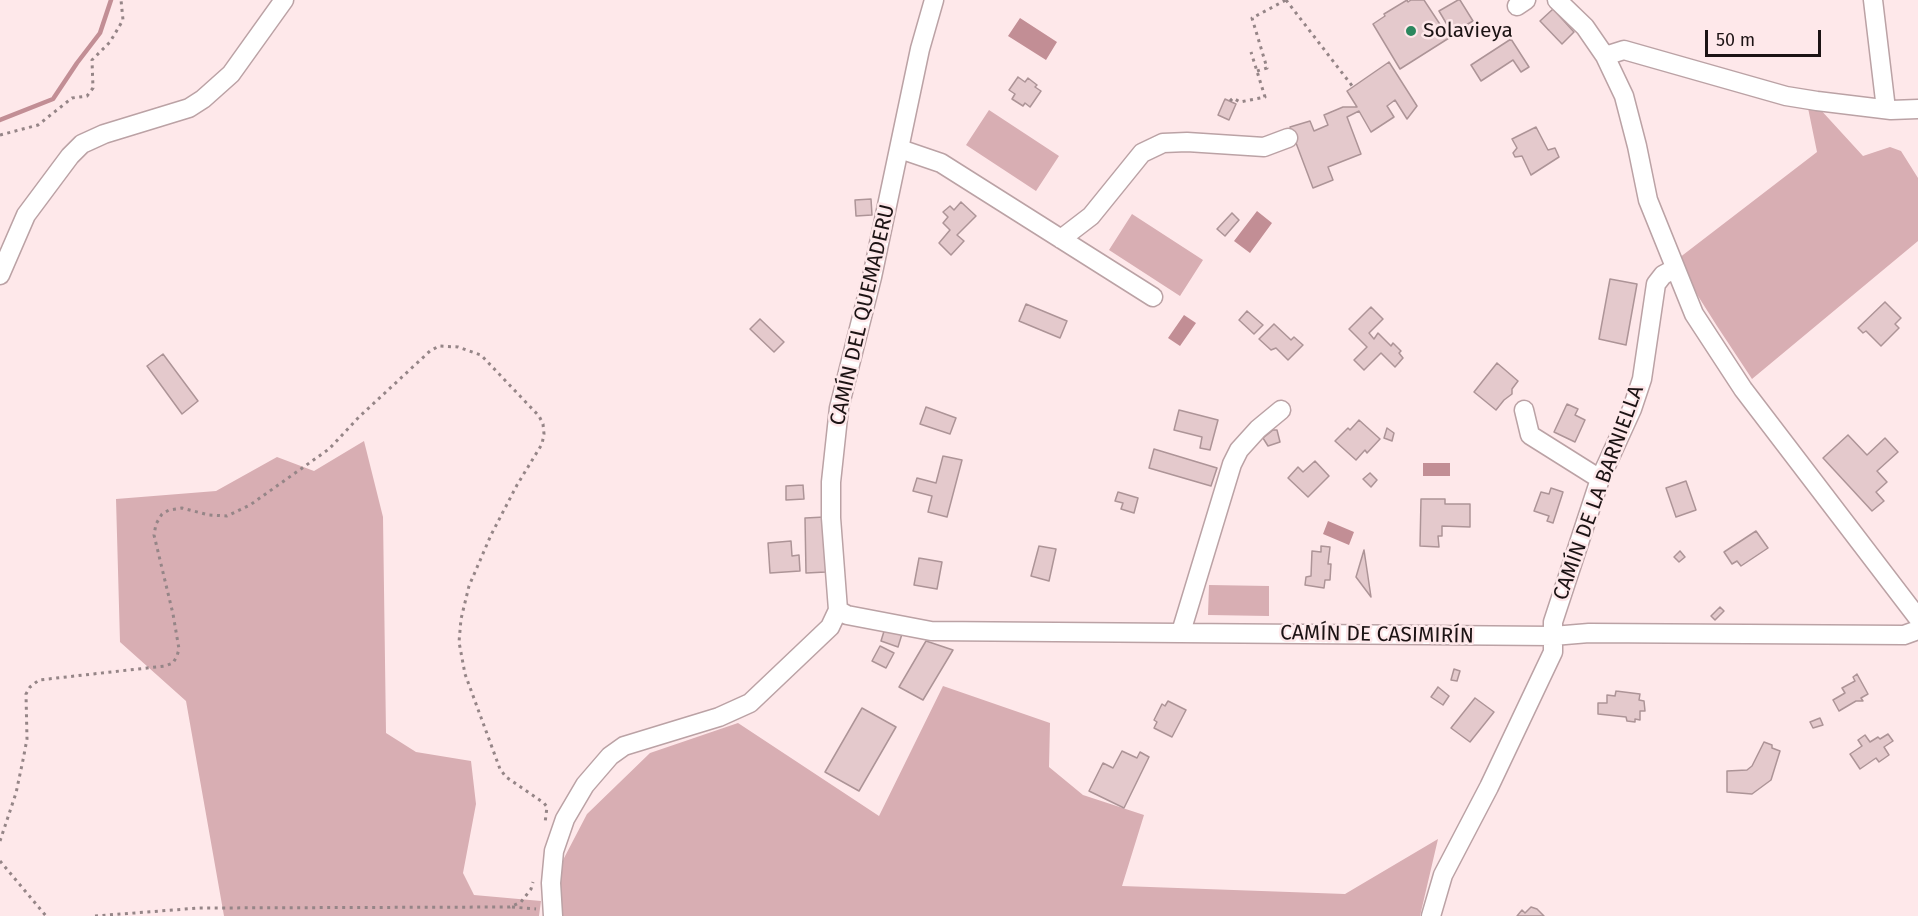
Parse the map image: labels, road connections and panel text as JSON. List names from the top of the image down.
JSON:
{
  "streets": {
    "street": ["CAMÍN DEL QUEMADERU", "CAMÍN DE LA BARNIELLA", "CAMÍN DE CASIMIRÍN"]
  },
  "crossings": [
    ["CAMÍN DEL QUEMADERU", "CAMÍN DE CASIMIRÍN"],
    ["CAMÍN DE LA BARNIELLA", "CAMÍN DE CASIMIRÍN"]
  ],
  "places": ["Solavieya"],
  "scale_bar": "50 m"
}
